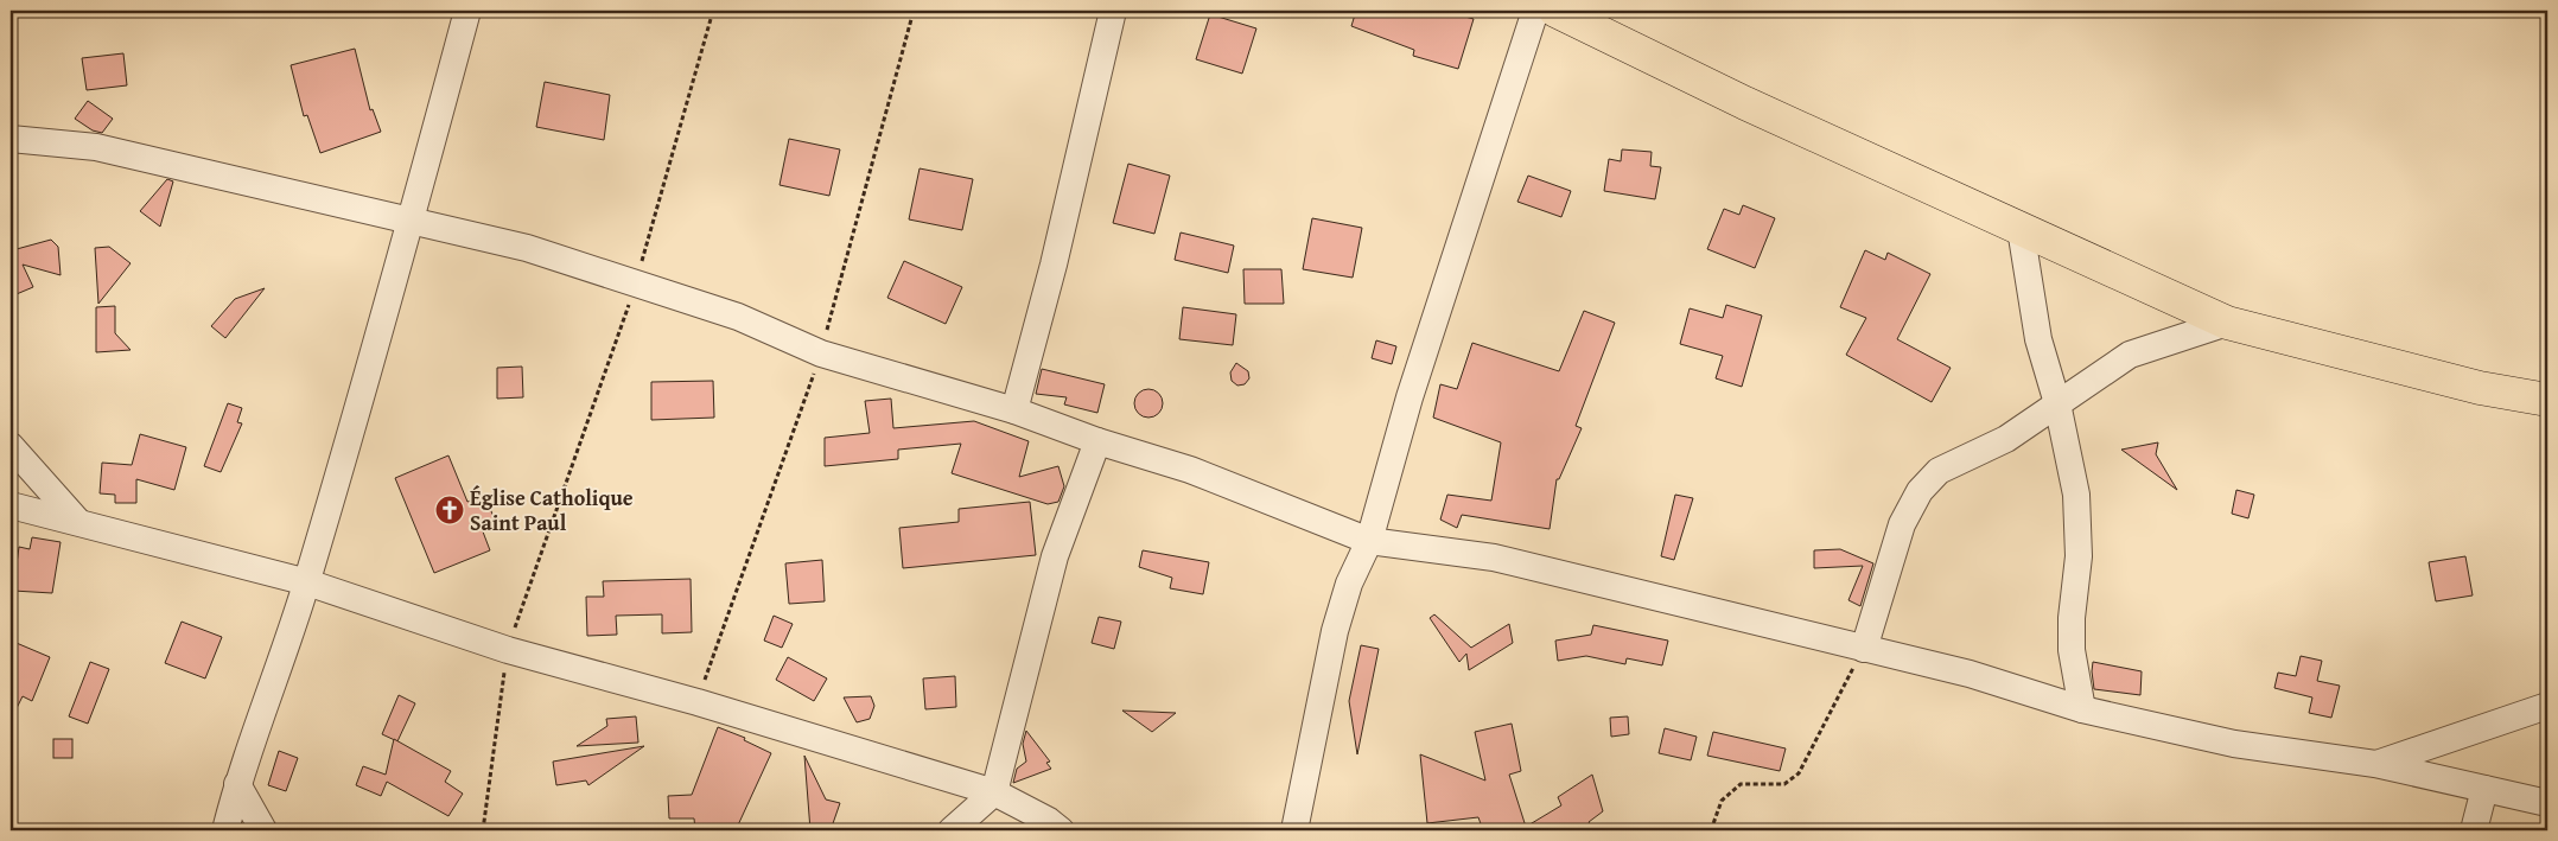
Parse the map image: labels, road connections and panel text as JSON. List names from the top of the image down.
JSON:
{
  "places": {
    "church": ["Église Catholique Saint Paul"]
  }
}
